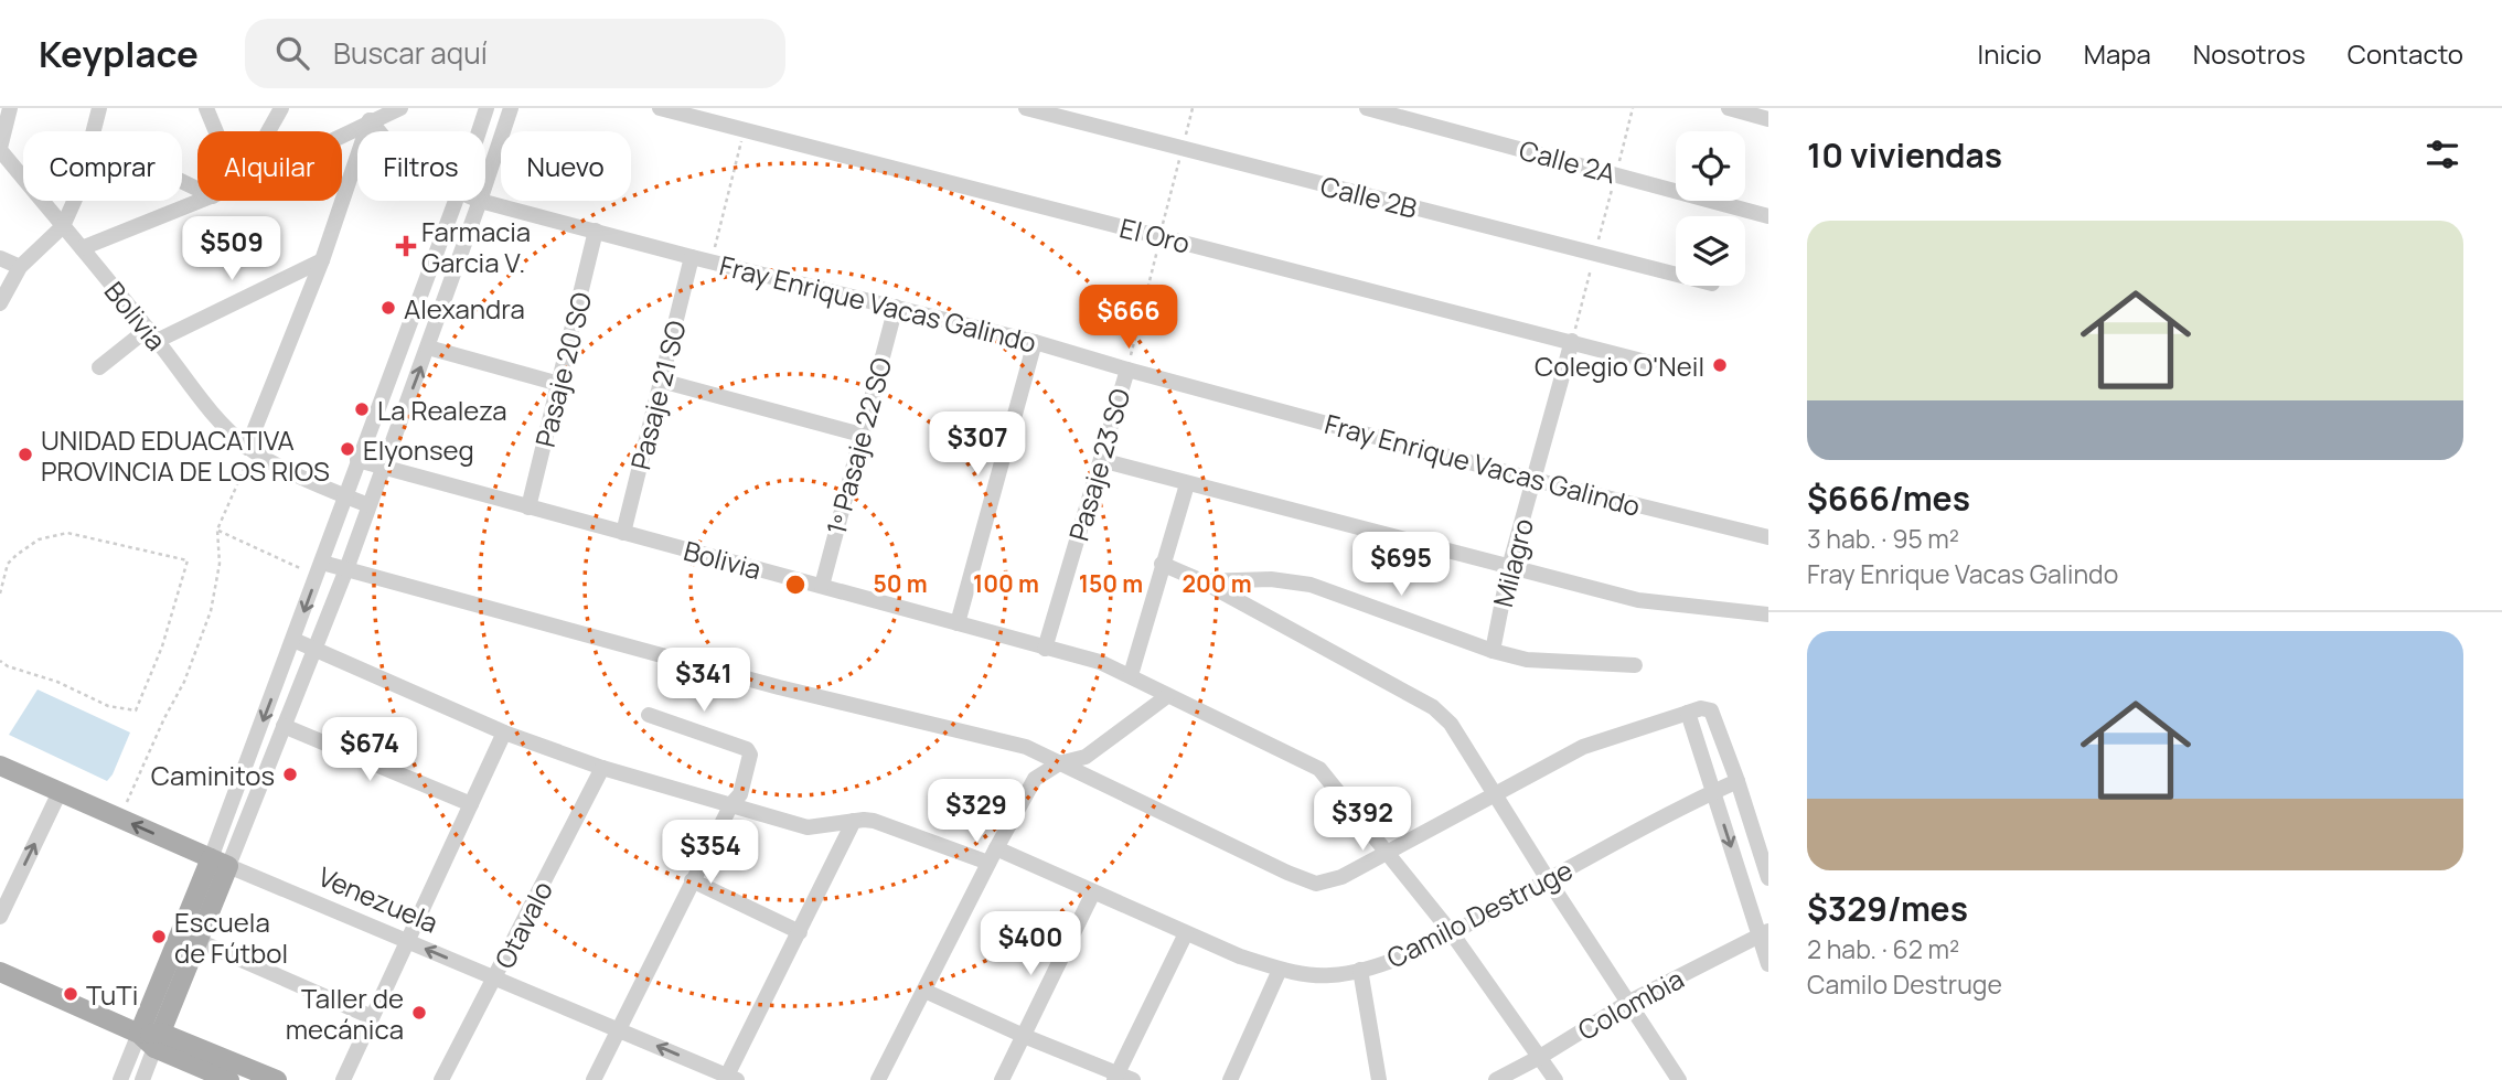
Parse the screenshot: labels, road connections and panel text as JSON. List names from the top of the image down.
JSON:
{
  "streets": {
    "main road": ["Venezuela"],
    "street": [
      "Calle 2A",
      "Calle 2B",
      "El Oro",
      "Fray Enrique Vacas Galindo",
      "Bolivia",
      "Pasaje 20 SO",
      "Pasaje 21 SO",
      "1º Pasaje 22 SO",
      "Pasaje 23 SO",
      "Milagro",
      "Camilo Destruge",
      "Otavalo",
      "Colombia"
    ]
  },
  "crossings": [
    ["El Oro", "Milagro"],
    ["Fray Enrique Vacas Galindo", "Pasaje 20 SO"],
    ["Fray Enrique Vacas Galindo", "Pasaje 21 SO"],
    ["Fray Enrique Vacas Galindo", "1º Pasaje 22 SO"],
    ["Fray Enrique Vacas Galindo", "Pasaje 23 SO"],
    ["Fray Enrique Vacas Galindo", "Milagro"],
    ["Bolivia", "Pasaje 20 SO"],
    ["Bolivia", "Pasaje 21 SO"],
    ["Bolivia", "1º Pasaje 22 SO"],
    ["Bolivia", "Pasaje 23 SO"],
    ["Bolivia", "Camilo Destruge"],
    ["Bolivia", "Colombia"],
    ["Venezuela", "Otavalo"],
    ["Camilo Destruge", "Otavalo"]
  ],
  "one_way": ["Venezuela"],
  "places": {
    "health": ["Farmacia Garcia V."],
    "other": [
      "Alexandra",
      "Colegio O'Neil",
      "La Realeza",
      "Elyonseg",
      "UNIDAD EDUACATIVA PROVINCIA DE LOS RIOS",
      "Caminitos",
      "Escuela de Fútbol",
      "TuTi",
      "Taller de mecánica"
    ]
  },
  "page": {
    "header": "Keyplace",
    "search": "Buscar aquí",
    "nav": [
      "Inicio",
      "Mapa",
      "Nosotros",
      "Contacto"
    ],
    "heading": "10 viviendas",
    "chip": [
      "Comprar",
      "Alquilar",
      "Filtros",
      "Nuevo"
    ],
    "list": [
      {
        "name": "$666/mes",
        "note": "3 hab. · 95 m² · Fray Enrique Vacas Galindo"
      },
      {
        "name": "$329/mes",
        "note": "2 hab. · 62 m² · Camilo Destruge"
      }
    ],
    "price": [
      "$509",
      "$666",
      "$307",
      "$695",
      "$341",
      "$674",
      "$329",
      "$392",
      "$354",
      "$400"
    ]
  },
  "rings": [
    "50 m",
    "100 m",
    "150 m",
    "200 m"
  ]
}
